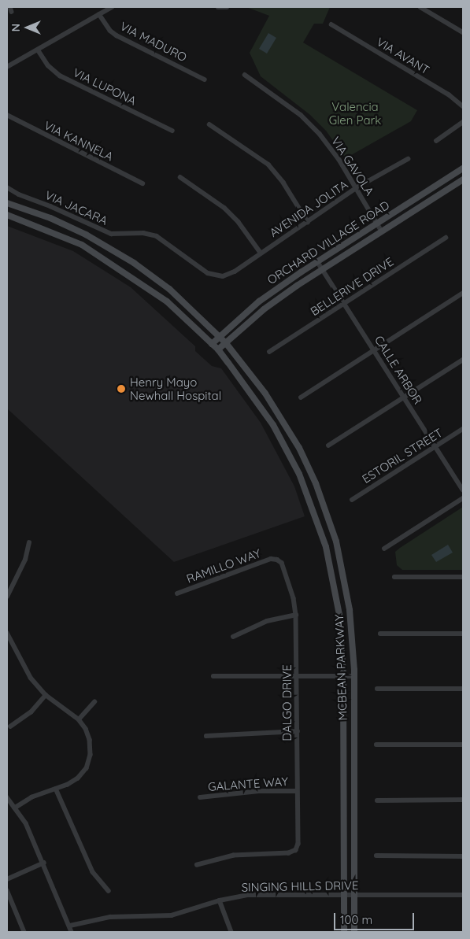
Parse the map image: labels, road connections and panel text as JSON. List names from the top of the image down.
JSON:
{
  "streets": {
    "main road": ["ORCHARD VILLAGE ROAD", "MCBEAN PARKWAY"],
    "street": [
      "VIA MADURO",
      "VIA AVANT",
      "VIA LUPONA",
      "VIA KANNELA",
      "VIA GAVOLA",
      "VIA JACARA",
      "AVENIDA JOLITA",
      "BELLERIVE DRIVE",
      "CALLE ARBOR",
      "ESTORIL STREET",
      "RAMILLO WAY",
      "DALGO DRIVE",
      "GALANTE WAY",
      "SINGING HILLS DRIVE"
    ]
  },
  "crossings": [
    ["VIA GAVOLA", "AVENIDA JOLITA"],
    ["VIA GAVOLA", "ORCHARD VILLAGE ROAD"],
    ["VIA JACARA", "AVENIDA JOLITA"],
    ["ORCHARD VILLAGE ROAD", "CALLE ARBOR"],
    ["ORCHARD VILLAGE ROAD", "MCBEAN PARKWAY"],
    ["BELLERIVE DRIVE", "CALLE ARBOR"],
    ["CALLE ARBOR", "ESTORIL STREET"],
    ["RAMILLO WAY", "DALGO DRIVE"],
    ["MCBEAN PARKWAY", "SINGING HILLS DRIVE"],
    ["DALGO DRIVE", "GALANTE WAY"]
  ],
  "parks": ["Valencia Glen Park"],
  "places": ["Henry Mayo Newhall Hospital"],
  "scale_bar": "100 m",
  "north": "left"
}
